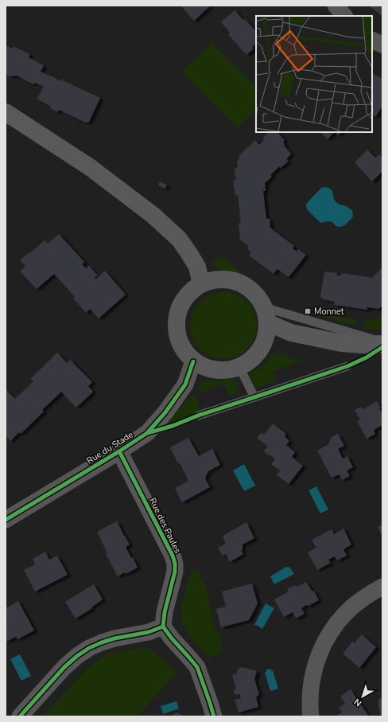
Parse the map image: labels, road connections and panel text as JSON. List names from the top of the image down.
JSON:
{
  "streets": {
    "street": ["Rue du Stade", "Rue des Paules"]
  },
  "crossings": [
    ["Rue du Stade", "Rue des Paules"]
  ],
  "places": {
    "transit": ["Monnet"]
  },
  "north": "bottom left"
}
